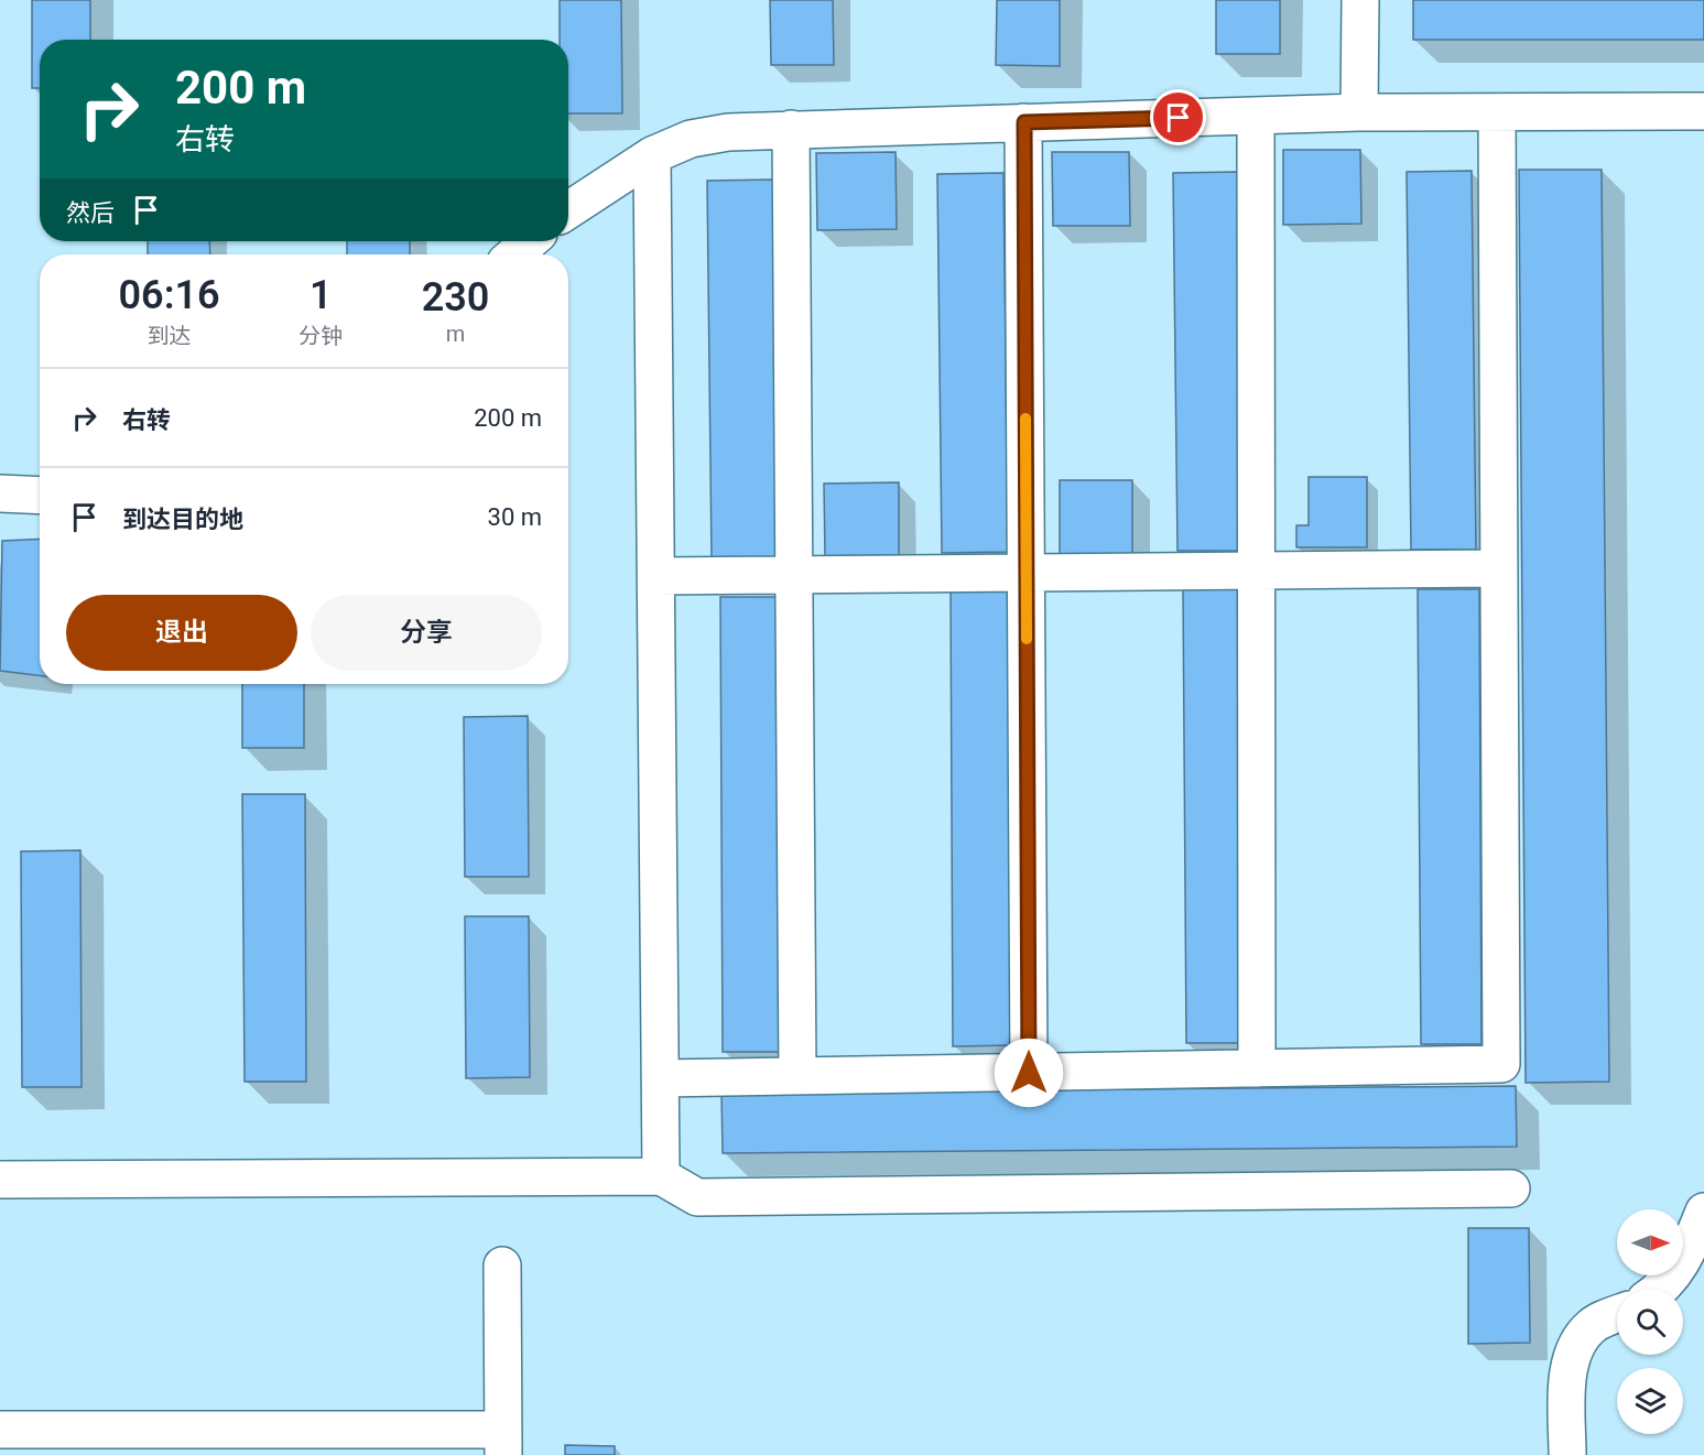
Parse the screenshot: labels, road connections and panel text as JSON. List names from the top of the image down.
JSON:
{
  "north": "right",
  "page": {
    "turn": ["200 m", "右转"],
    "then": "然后",
    "eta": [
      "06:16",
      "到达",
      "1",
      "分钟",
      "230",
      "m"
    ],
    "list": [
      {
        "name": "右转",
        "value": "200 m"
      },
      {
        "name": "到达目的地",
        "value": "30 m"
      }
    ],
    "buttons": ["退出", "分享"]
  }
}
